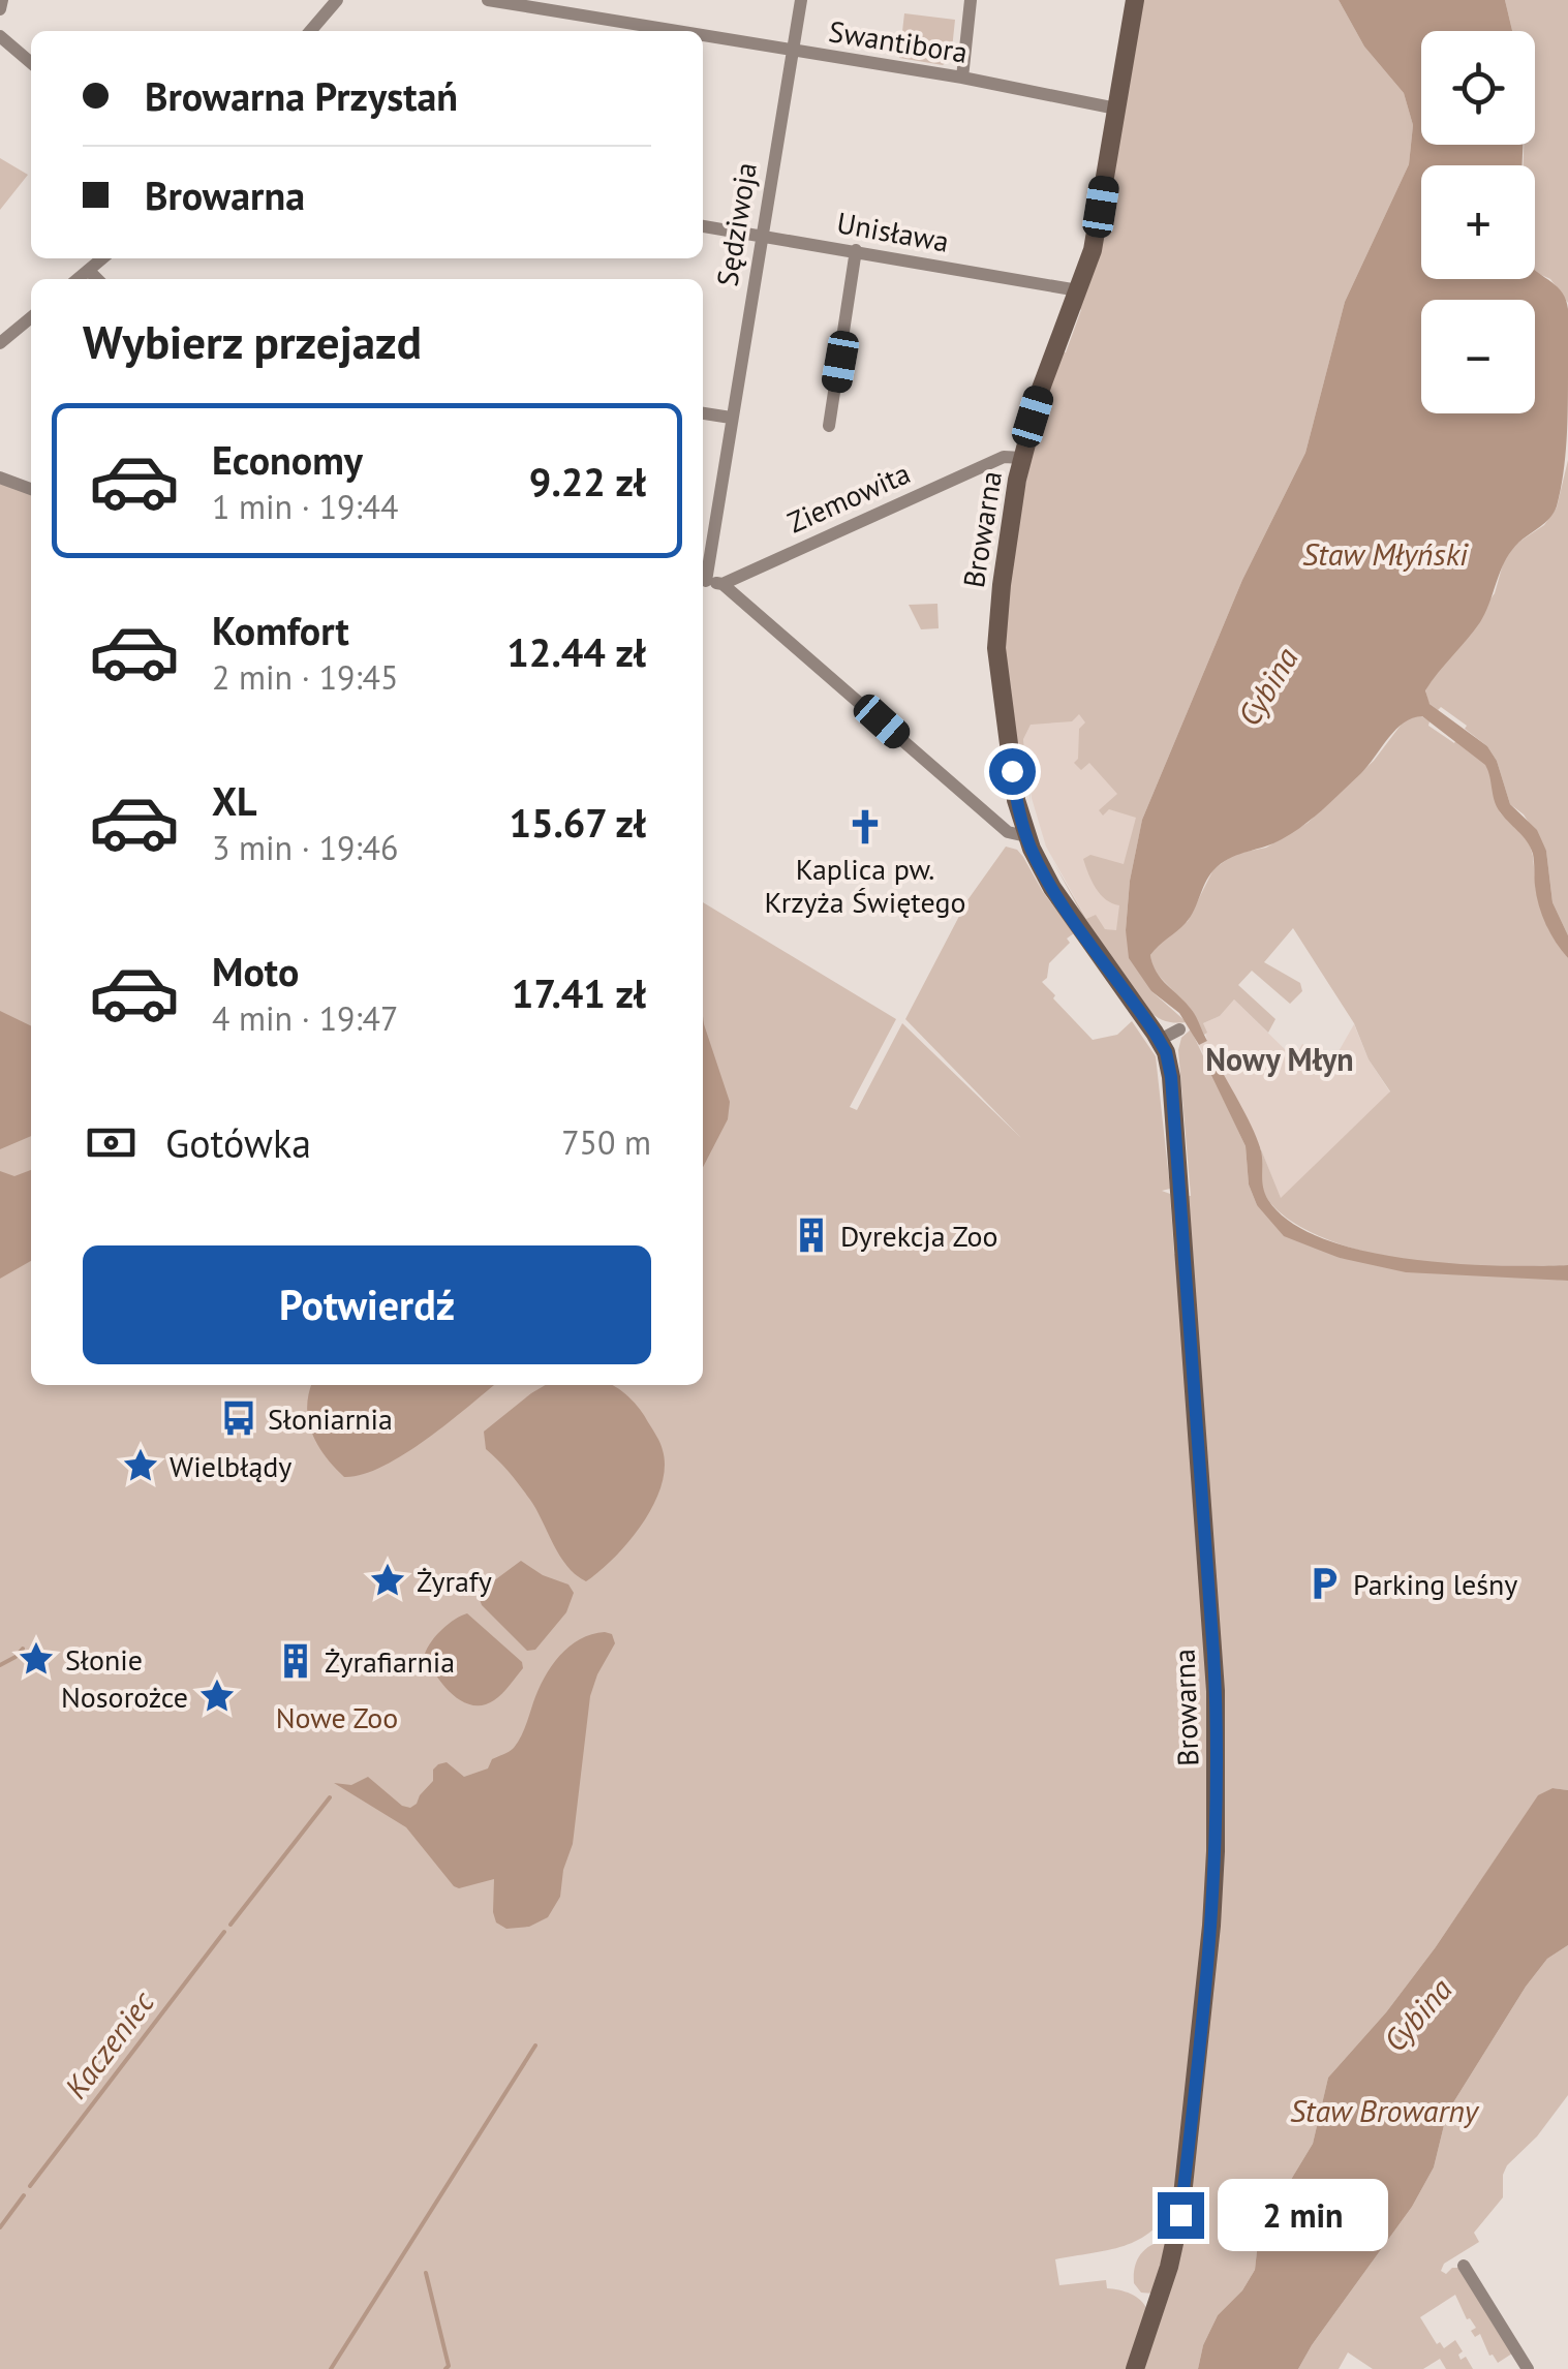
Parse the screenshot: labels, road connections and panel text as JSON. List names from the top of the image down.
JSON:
{
  "streets": {
    "street": [
      "Swantibora",
      "Sędziwoja",
      "Unisława",
      "Ziemowita",
      "Browarna"
    ]
  },
  "crossings": [
    ["Swantibora", "Sędziwoja"],
    ["Swantibora", "Browarna"],
    ["Sędziwoja", "Unisława"],
    ["Unisława", "Browarna"],
    ["Ziemowita", "Browarna"]
  ],
  "districts": ["Nowy Młyn"],
  "water": [
    "Staw Młyński",
    "Cybina",
    "Kaczeniec",
    "Staw Browarny"
  ],
  "parks": ["Nowe Zoo"],
  "places": {
    "church": ["Kaplica pw. Krzyża Świętego"],
    "building": ["Dyrekcja Zoo", "Żyrafiarnia"],
    "bus stop": ["Słoniarnia"],
    "place": [
      "Wielbłądy",
      "Żyrafy",
      "Słonie",
      "Nosorożce"
    ],
    "parking": ["Parking leśny"]
  },
  "page": {
    "map_buttons": ["+", "−"],
    "banner": ["Browarna Przystań", "Browarna"],
    "heading": "Wybierz przejazd",
    "list": [
      {
        "name": "Economy",
        "note": "1 min · 19:44",
        "value": "9.22 zł"
      },
      {
        "name": "Komfort",
        "note": "2 min · 19:45",
        "value": "12.44 zł"
      },
      {
        "name": "XL",
        "note": "3 min · 19:46",
        "value": "15.67 zł"
      },
      {
        "name": "Moto",
        "note": "4 min · 19:47",
        "value": "17.41 zł"
      }
    ],
    "pay": ["Gotówka", "750 m"],
    "buttons": "Potwierdź",
    "bubble": "2 min"
  }
}
